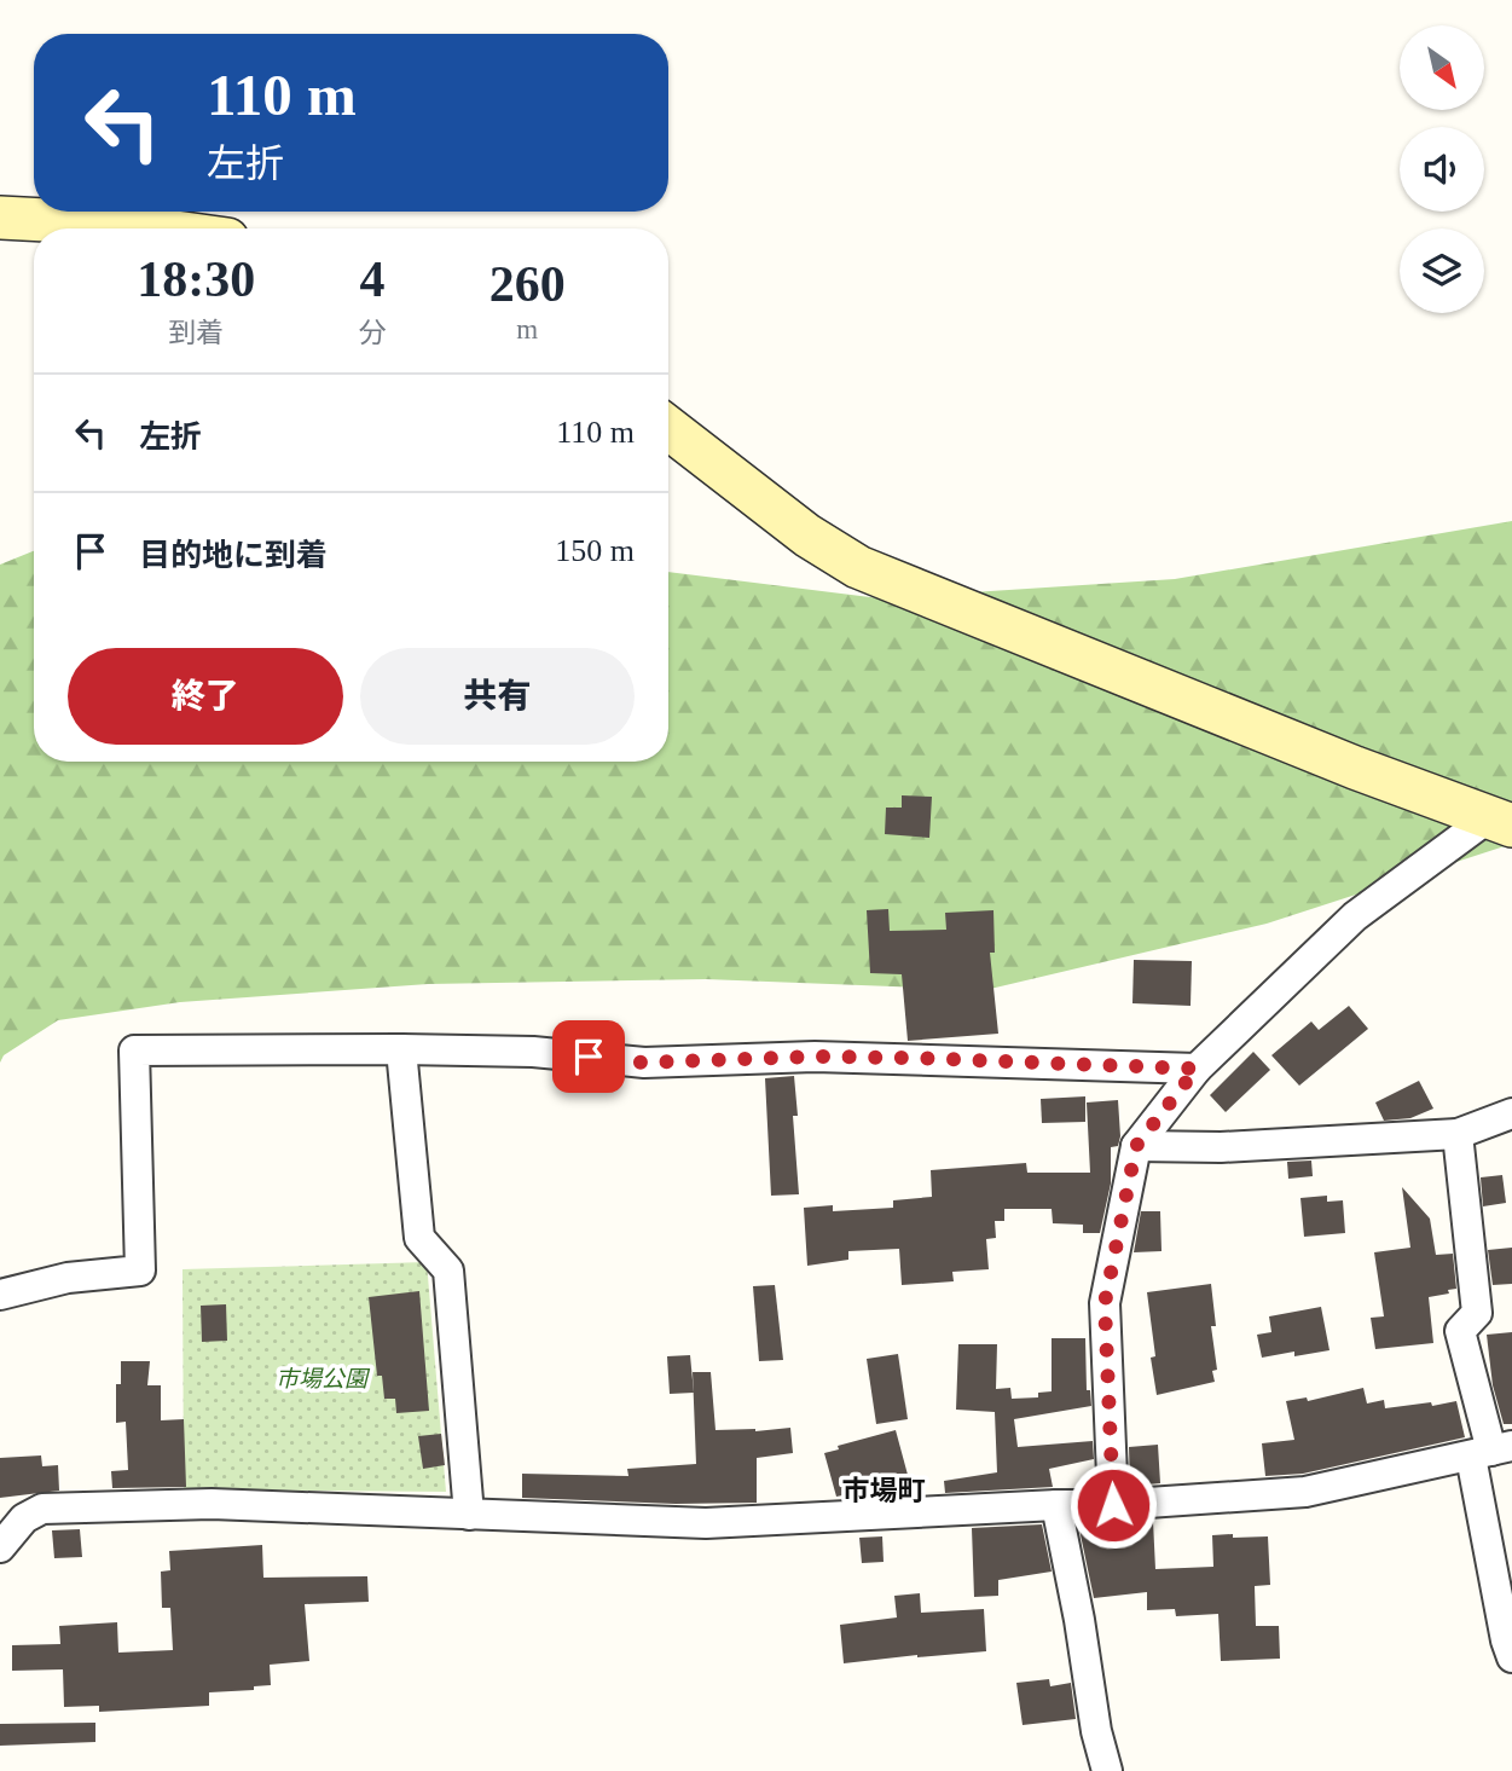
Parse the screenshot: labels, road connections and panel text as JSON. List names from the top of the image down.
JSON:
{
  "districts": ["市場町"],
  "parks": ["市場公園"],
  "north": "bottom right",
  "page": {
    "turn": ["110 m", "左折"],
    "eta": [
      "18:30",
      "到着",
      "4",
      "分",
      "260",
      "m"
    ],
    "list": [
      {
        "name": "左折",
        "value": "110 m"
      },
      {
        "name": "目的地に到着",
        "value": "150 m"
      }
    ],
    "buttons": ["終了", "共有"]
  }
}
